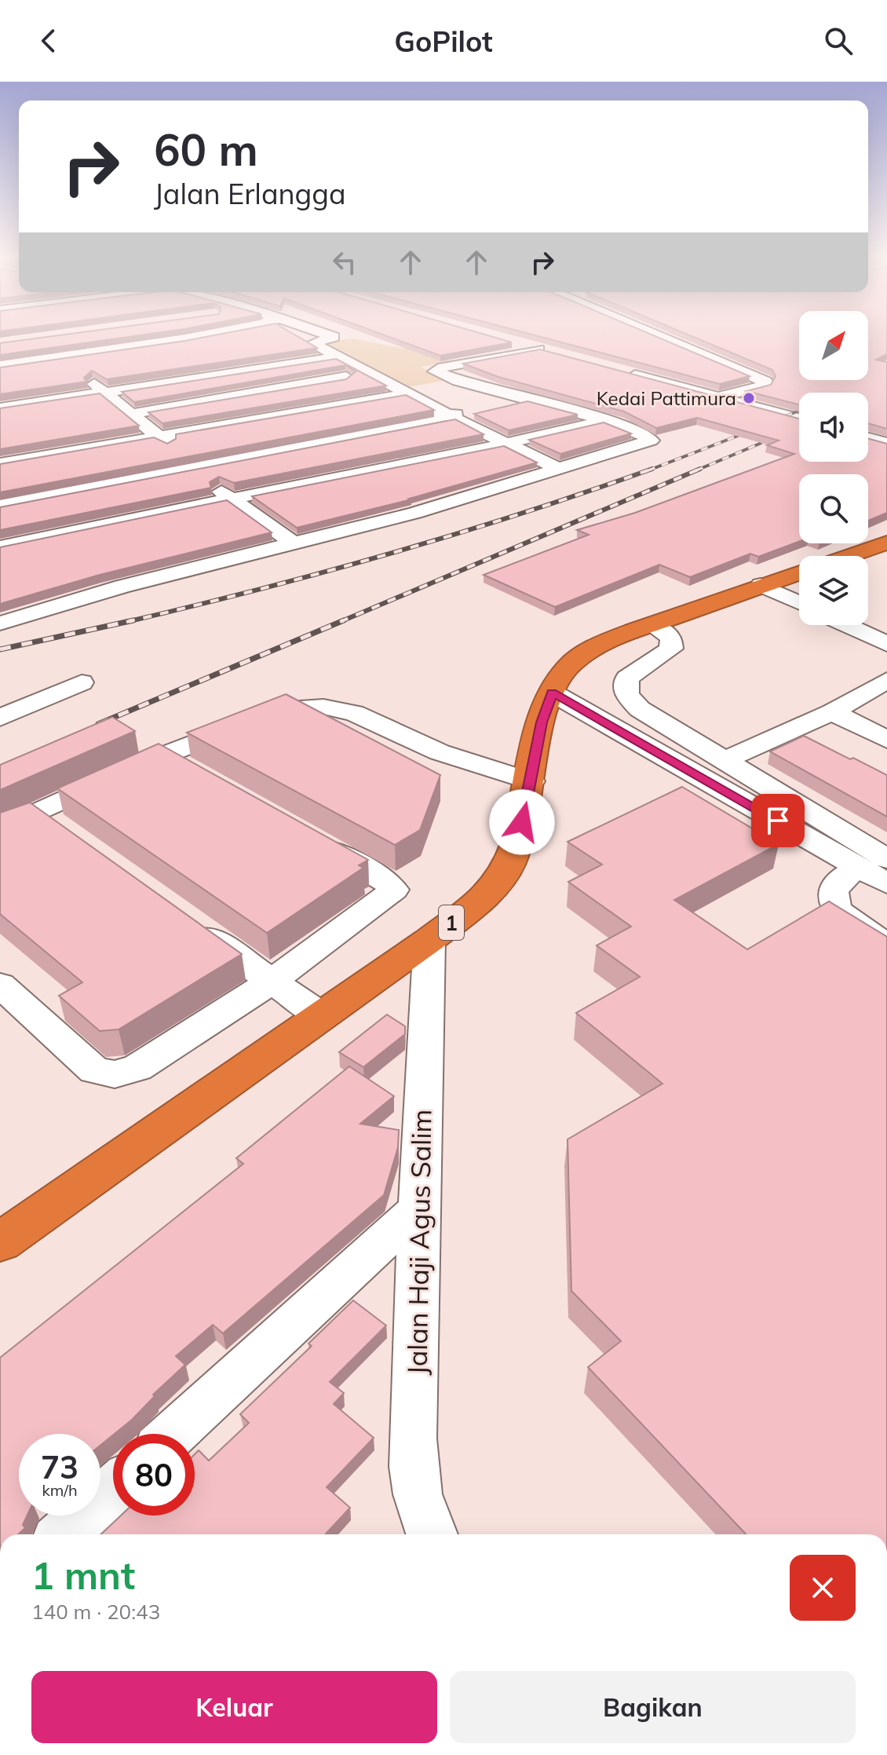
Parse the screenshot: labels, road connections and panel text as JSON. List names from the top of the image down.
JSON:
{
  "streets": {
    "highway": ["1"],
    "street": ["Jalan Haji Agus Salim"]
  },
  "crossings": [
    ["1", "Jalan Haji Agus Salim"]
  ],
  "places": ["Kedai Pattimura"],
  "north": "top right",
  "page": {
    "header": "GoPilot",
    "turn": ["60 m", "Jalan Erlangga"],
    "speed": "73 km/h",
    "limit": "80",
    "heading": ["1 mnt", "140 m · 20:43"],
    "buttons": ["Keluar", "Bagikan"]
  }
}
